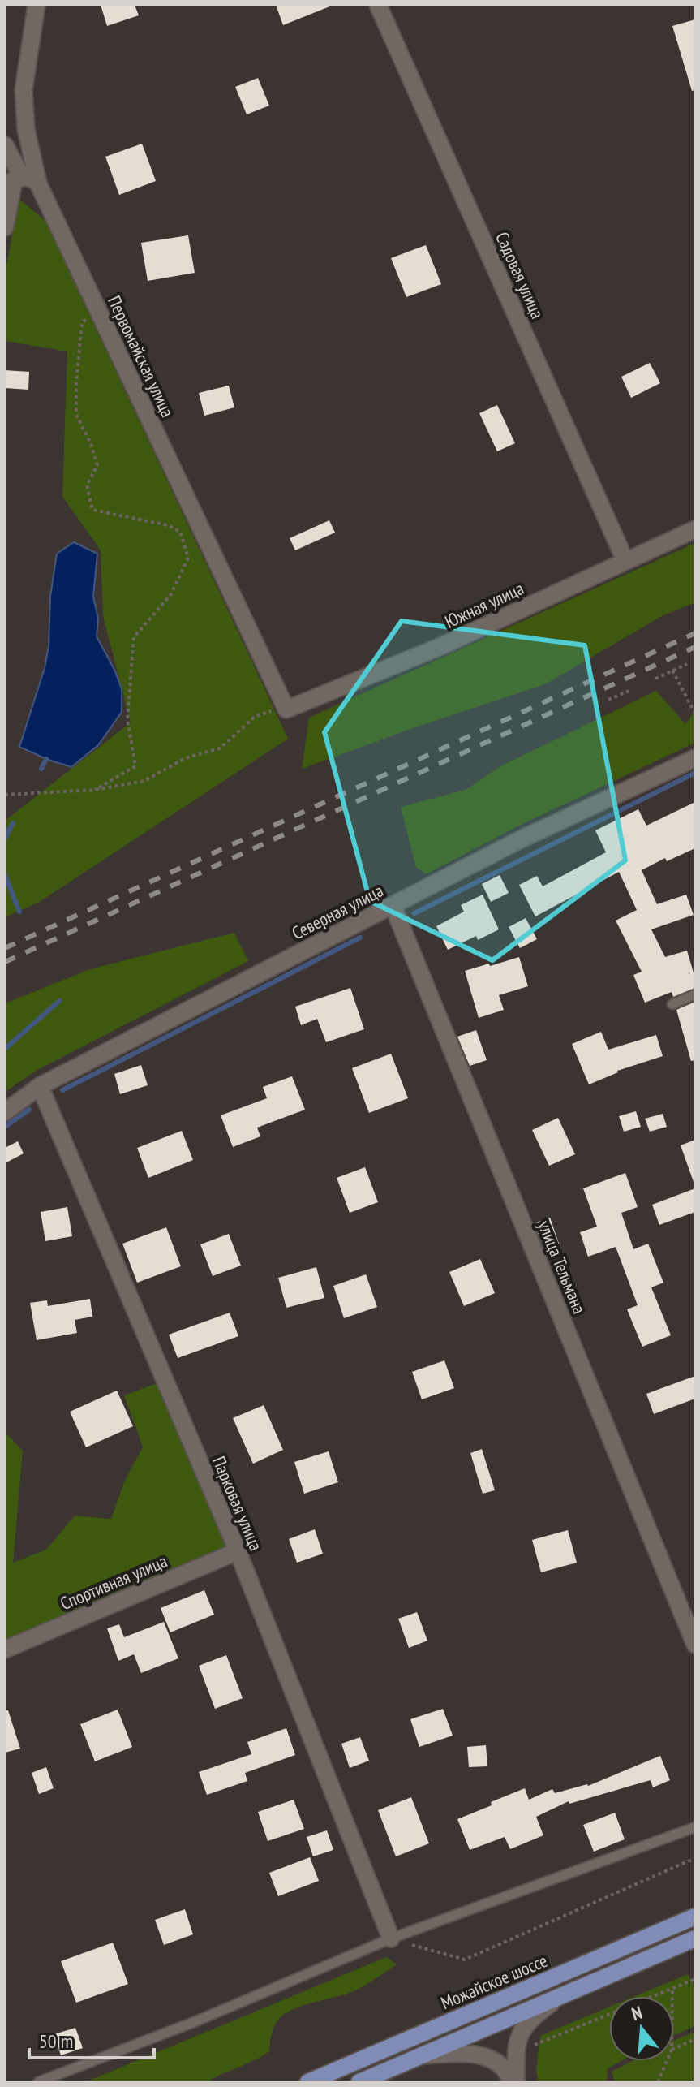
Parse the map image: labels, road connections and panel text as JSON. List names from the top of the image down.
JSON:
{
  "streets": {
    "main road": ["Можайское шоссе"],
    "street": [
      "Садовая улица",
      "Первомайская улица",
      "Южная улица",
      "Северная улица",
      "улица Тельмана",
      "Парковая улица",
      "Спортивная улица"
    ]
  },
  "crossings": [
    ["Садовая улица", "Южная улица"],
    ["Первомайская улица", "Южная улица"],
    ["Северная улица", "улица Тельмана"],
    ["Северная улица", "Парковая улица"],
    ["Парковая улица", "Спортивная улица"]
  ],
  "scale_bar": "50 m",
  "north": "top"
}
